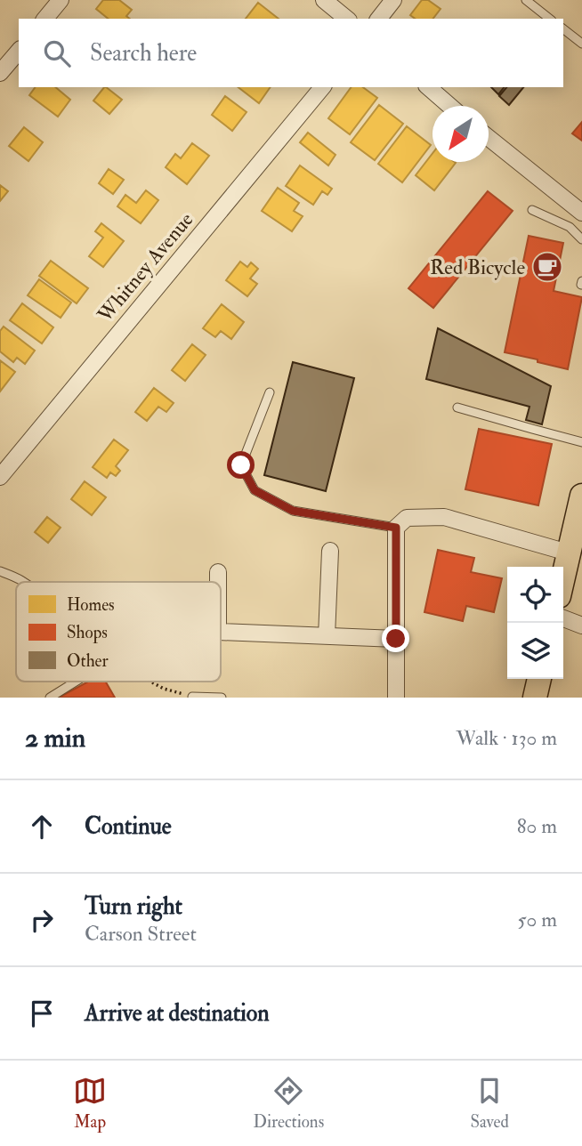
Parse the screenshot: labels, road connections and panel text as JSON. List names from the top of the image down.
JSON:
{
  "streets": {
    "street": ["Whitney Avenue"]
  },
  "places": {
    "cafe": ["Red Bicycle"]
  },
  "legend": ["Homes", "Shops", "Other"],
  "north": "bottom left",
  "page": {
    "search": "Search here",
    "heading": ["2 min", "Walk · 130 m"],
    "list": [
      ["Continue", "80 m"],
      ["Turn right", "Carson Street", "50 m"],
      "Arrive at destination"
    ],
    "nav": ["Map", "Directions", "Saved"]
  }
}
